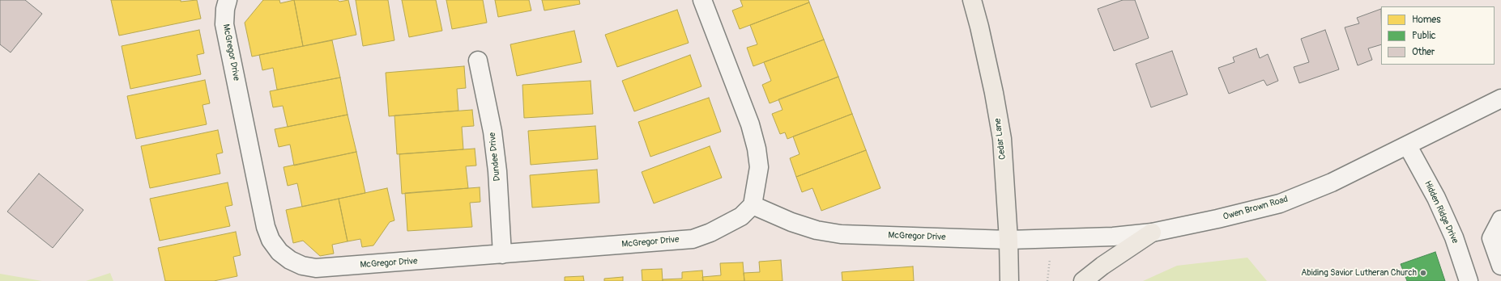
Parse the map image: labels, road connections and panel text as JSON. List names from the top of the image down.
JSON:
{
  "streets": {
    "main road": ["Cedar Lane"],
    "street": [
      "McGregor Drive",
      "Dundee Drive",
      "Owen Brown Road",
      "Hidden Ridge Drive"
    ]
  },
  "crossings": [
    ["McGregor Drive", "Cedar Lane"],
    ["McGregor Drive", "Dundee Drive"],
    ["McGregor Drive", "Owen Brown Road"],
    ["Cedar Lane", "Owen Brown Road"],
    ["Owen Brown Road", "Hidden Ridge Drive"]
  ],
  "places": ["Abiding Savior Lutheran Church"],
  "legend": ["Homes", "Public", "Other"]
}
